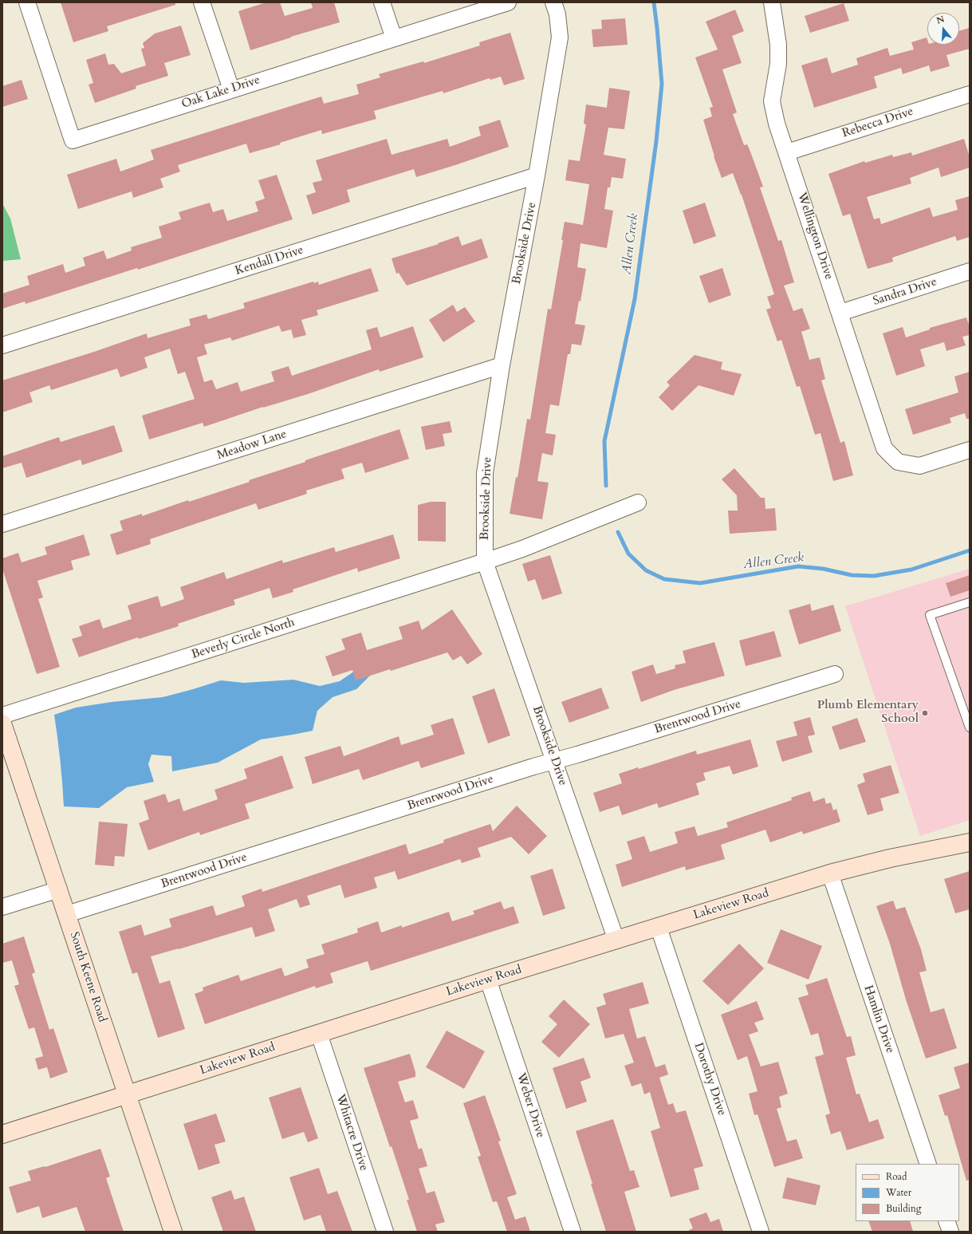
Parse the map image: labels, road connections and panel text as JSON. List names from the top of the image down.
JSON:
{
  "streets": {
    "street": [
      "Oak Lake Drive",
      "Rebecca Drive",
      "Wellington Drive",
      "Brookside Drive",
      "Kendall Drive",
      "Sandra Drive",
      "Meadow Lane",
      "Beverly Circle North",
      "Brentwood Drive",
      "Lakeview Road",
      "South Keene Road",
      "Hamlin Drive",
      "Dorothy Drive",
      "Weber Drive",
      "Whitacre Drive"
    ]
  },
  "crossings": [
    ["Rebecca Drive", "Wellington Drive"],
    ["Wellington Drive", "Sandra Drive"],
    ["Brookside Drive", "Kendall Drive"],
    ["Brookside Drive", "Meadow Lane"],
    ["Brookside Drive", "Beverly Circle North"],
    ["Brookside Drive", "Brentwood Drive"],
    ["Brookside Drive", "Lakeview Road"],
    ["Brentwood Drive", "South Keene Road"],
    ["Lakeview Road", "South Keene Road"],
    ["Lakeview Road", "Hamlin Drive"],
    ["Lakeview Road", "Dorothy Drive"],
    ["Lakeview Road", "Weber Drive"],
    ["Lakeview Road", "Whitacre Drive"]
  ],
  "water": ["Allen Creek"],
  "places": ["Plumb Elementary School"],
  "legend": ["Road", "Water", "Building"],
  "north": "top"
}
